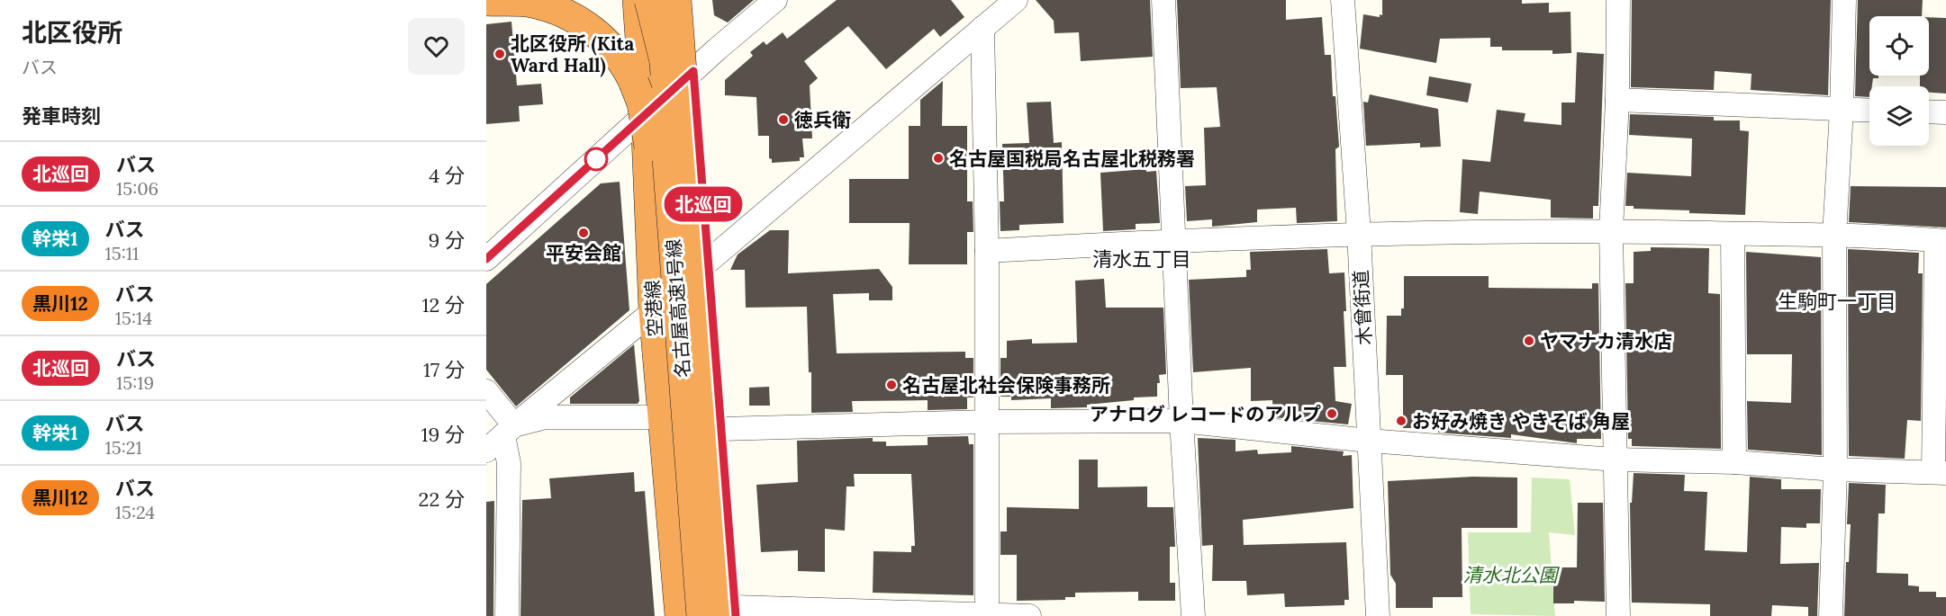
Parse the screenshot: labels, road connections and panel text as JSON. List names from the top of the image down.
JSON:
{
  "streets": {
    "highway": ["空港線", "名古屋高速1号線"],
    "street": ["木曾街道"]
  },
  "districts": ["清水五丁目", "生駒町一丁目"],
  "parks": ["清水北公園"],
  "places": [
    "北区役所 (Kita Ward Hall)",
    "徳兵衛",
    "名古屋国税局名古屋北税務署",
    "平安会館",
    "ヤマナカ清水店",
    "名古屋北社会保険事務所",
    "アナログ レコードのアルプ",
    "お好み焼き やきそば 角屋"
  ],
  "lines": ["bus line 北巡回"],
  "page": {
    "heading": [
      ["北区役所", "バス"],
      "発車時刻"
    ],
    "on_map": "北巡回",
    "list": [
      {
        "mark": "北巡回",
        "name": "バス",
        "note": "15:06",
        "value": "4 分"
      },
      {
        "mark": "幹栄1",
        "name": "バス",
        "note": "15:11",
        "value": "9 分"
      },
      {
        "mark": "黒川12",
        "name": "バス",
        "note": "15:14",
        "value": "12 分"
      },
      {
        "mark": "北巡回",
        "name": "バス",
        "note": "15:19",
        "value": "17 分"
      },
      {
        "mark": "幹栄1",
        "name": "バス",
        "note": "15:21",
        "value": "19 分"
      },
      {
        "mark": "黒川12",
        "name": "バス",
        "note": "15:24",
        "value": "22 分"
      }
    ]
  }
}
